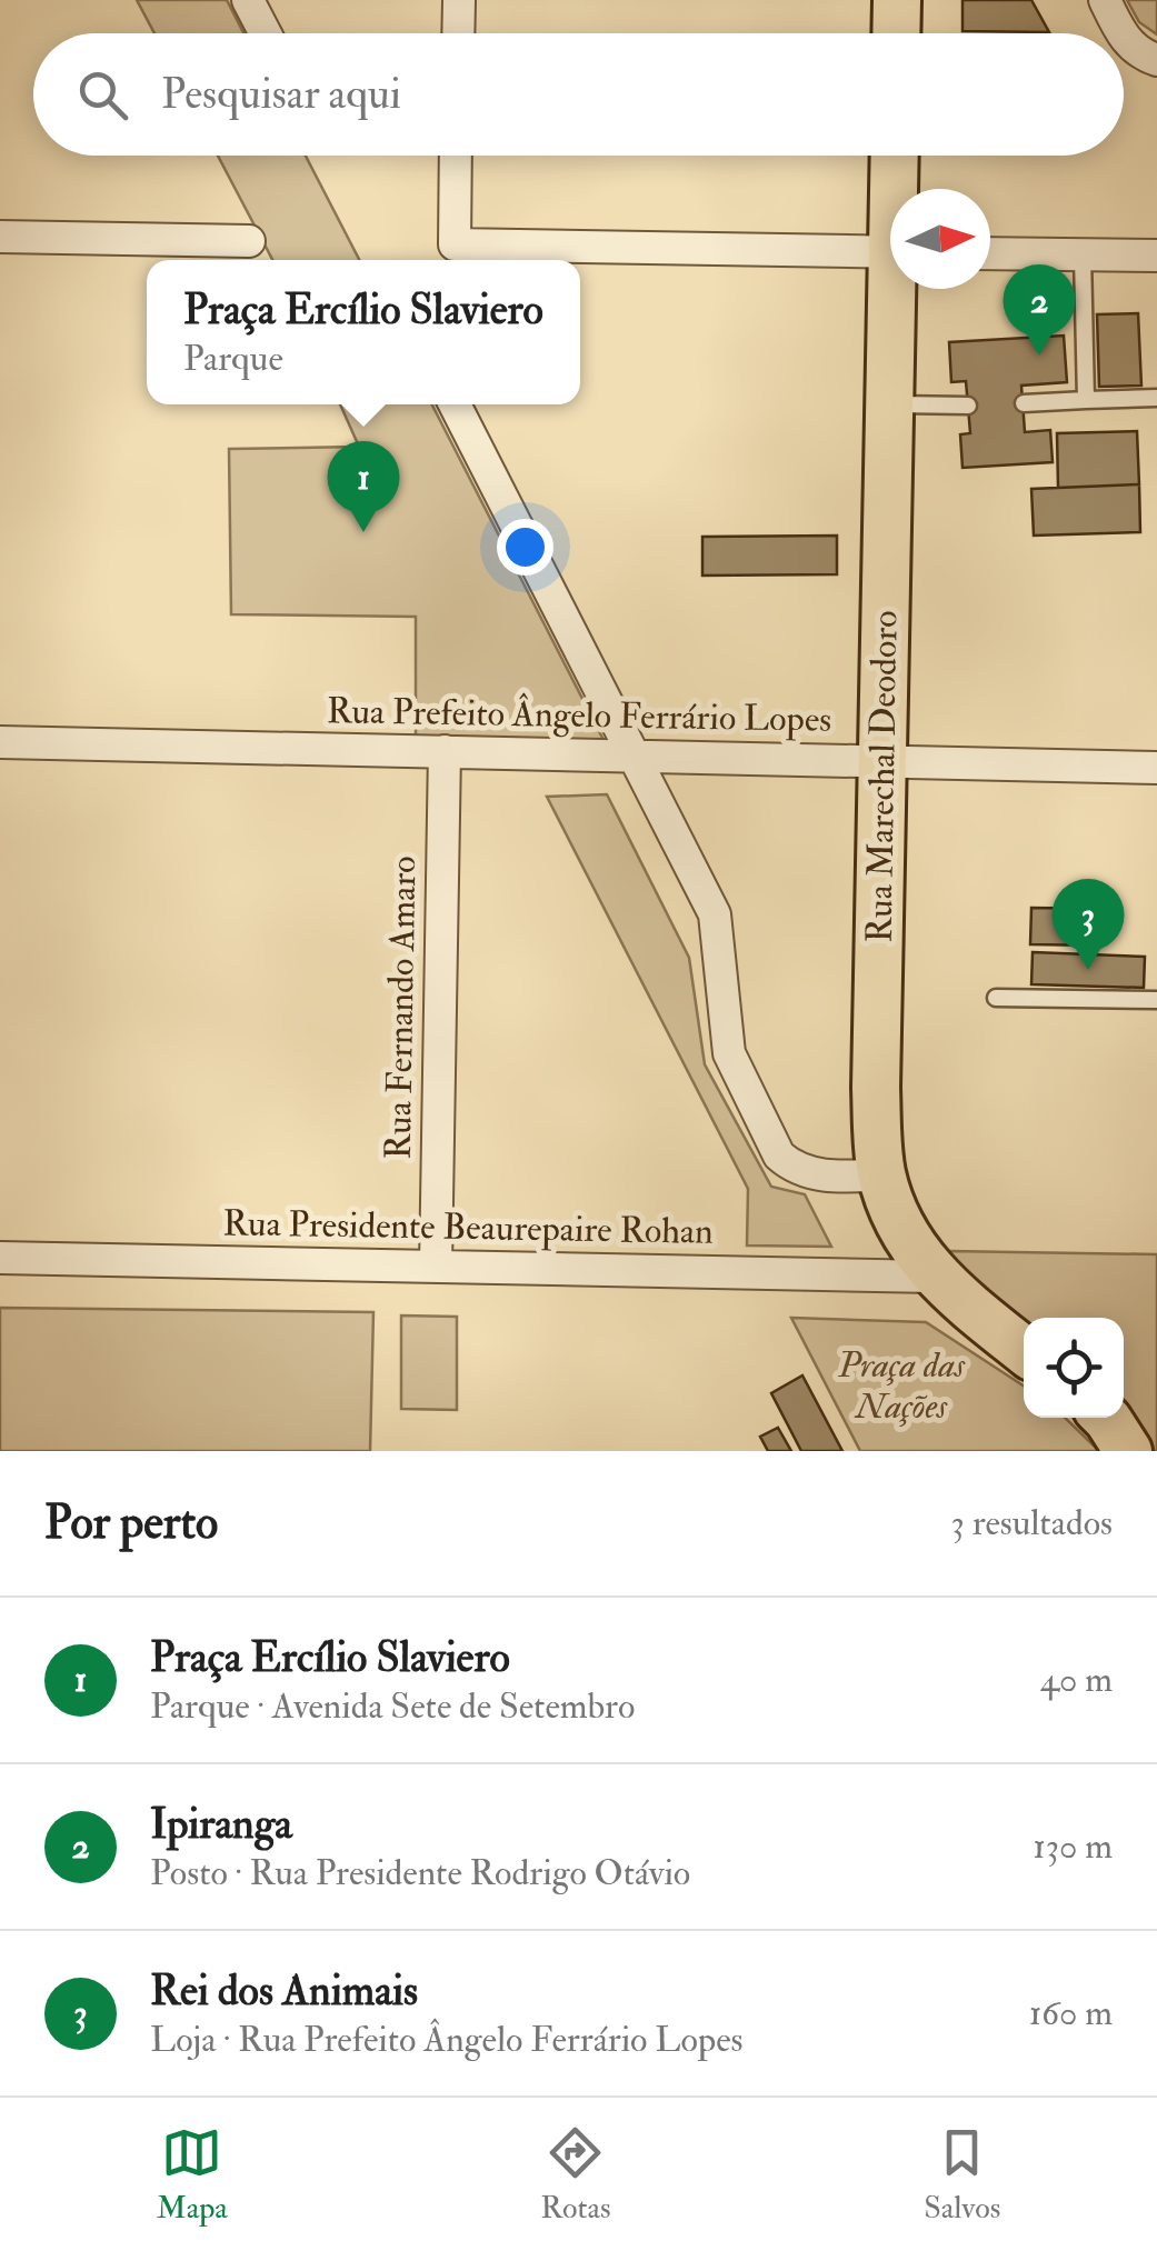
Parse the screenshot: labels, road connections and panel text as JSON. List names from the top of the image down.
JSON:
{
  "streets": {
    "main road": ["Rua Marechal Deodoro"],
    "street": ["Rua Prefeito Ângelo Ferrário Lopes", "Rua Fernando Amaro", "Rua Presidente Beaurepaire Rohan"]
  },
  "crossings": [
    ["Rua Prefeito Ângelo Ferrário Lopes", "Rua Marechal Deodoro"],
    ["Rua Prefeito Ângelo Ferrário Lopes", "Rua Fernando Amaro"],
    ["Rua Marechal Deodoro", "Rua Presidente Beaurepaire Rohan"],
    ["Rua Fernando Amaro", "Rua Presidente Beaurepaire Rohan"]
  ],
  "parks": ["Praça das Nações"],
  "north": "right",
  "page": {
    "search": "Pesquisar aqui",
    "popup": ["Praça Ercílio Slaviero", "Parque"],
    "pins": ["2", "1", "3"],
    "heading": ["Por perto", "3 resultados"],
    "list": [
      {
        "mark": "1",
        "name": "Praça Ercílio Slaviero",
        "note": "Parque · Avenida Sete de Setembro",
        "value": "40 m"
      },
      {
        "mark": "2",
        "name": "Ipiranga",
        "note": "Posto · Rua Presidente Rodrigo Otávio",
        "value": "130 m"
      },
      {
        "mark": "3",
        "name": "Rei dos Animais",
        "note": "Loja · Rua Prefeito Ângelo Ferrário Lopes",
        "value": "160 m"
      }
    ],
    "nav": ["Mapa", "Rotas", "Salvos"]
  }
}
